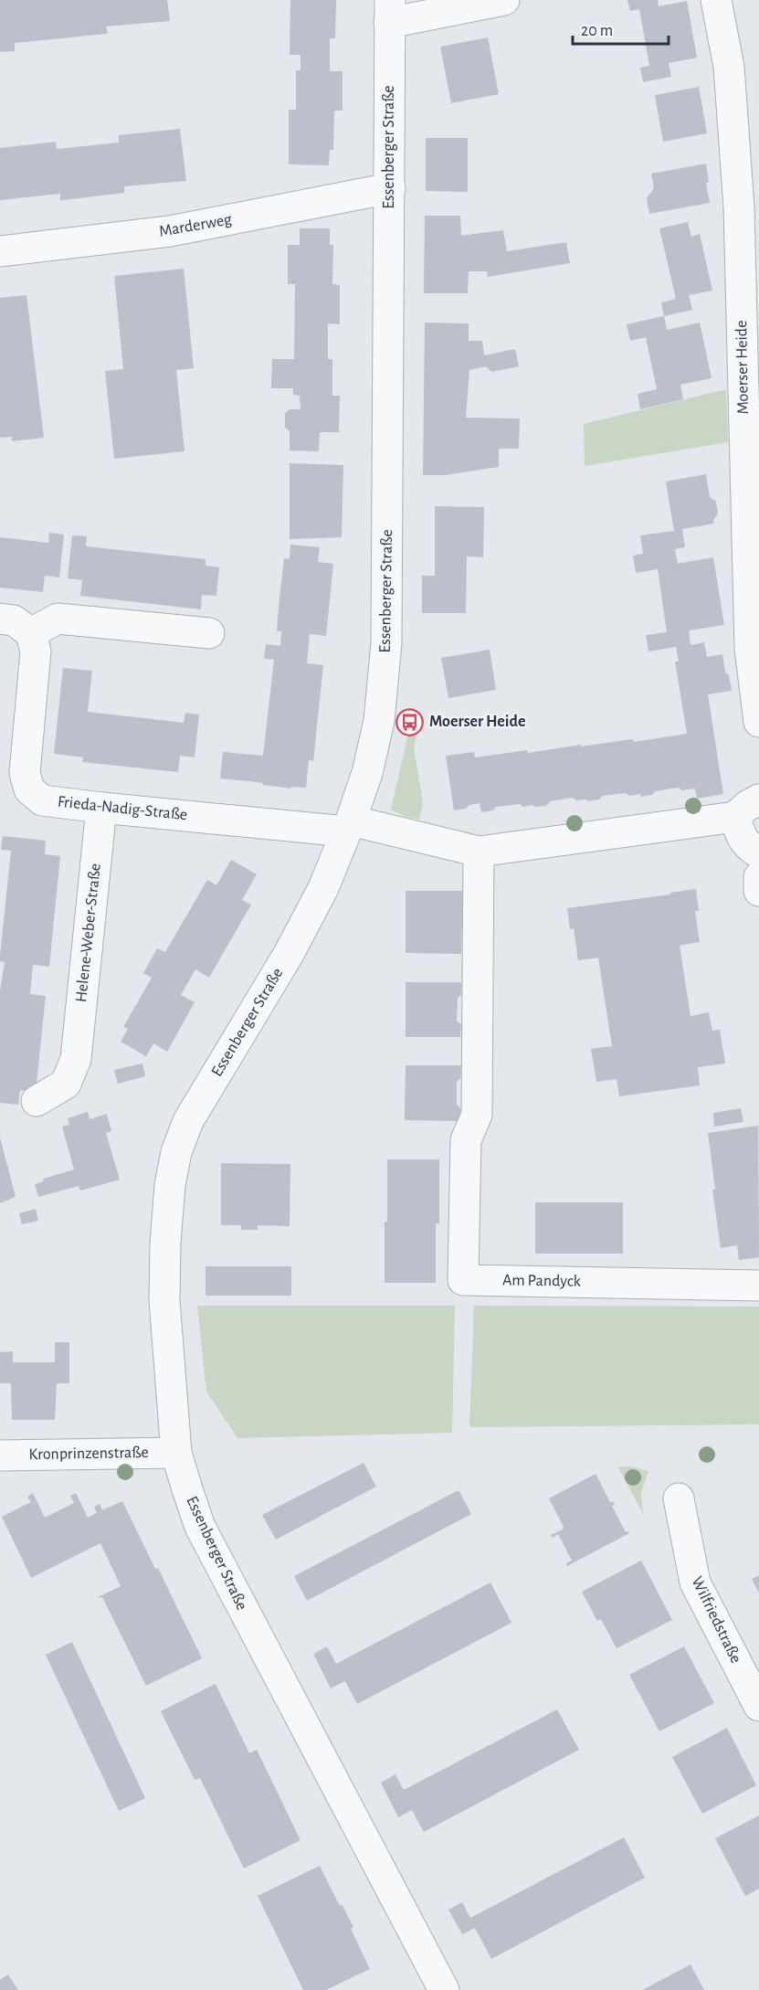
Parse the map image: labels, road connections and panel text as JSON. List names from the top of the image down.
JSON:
{
  "streets": {
    "street": [
      "Essenberger Straße",
      "Marderweg",
      "Moerser Heide",
      "Frieda-Nadig-Straße",
      "Helene-Weber-Straße",
      "Am Pandyck",
      "Kronprinzenstraße",
      "Wilfriedstraße"
    ]
  },
  "crossings": [
    ["Essenberger Straße", "Marderweg"],
    ["Essenberger Straße", "Frieda-Nadig-Straße"],
    ["Essenberger Straße", "Kronprinzenstraße"],
    ["Frieda-Nadig-Straße", "Helene-Weber-Straße"]
  ],
  "places": {
    "bus stop": ["Moerser Heide"]
  },
  "scale_bar": "20 m"
}
